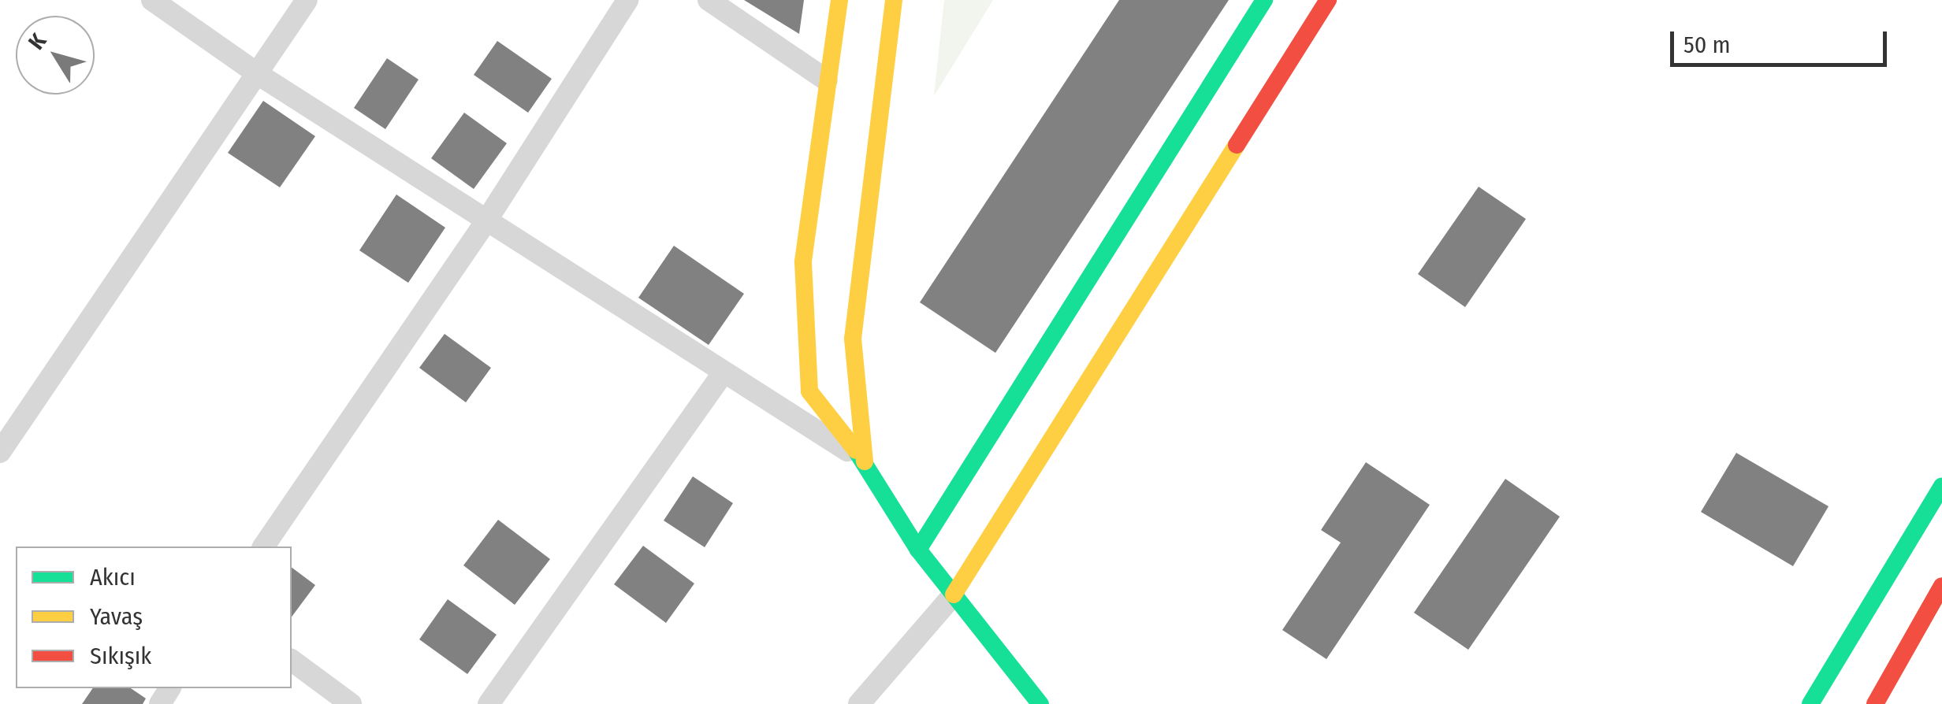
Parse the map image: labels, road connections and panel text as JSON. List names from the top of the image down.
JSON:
{
  "legend": ["Akıcı", "Yavaş", "Sıkışık"],
  "scale_bar": "50 m",
  "north": "top left"
}
